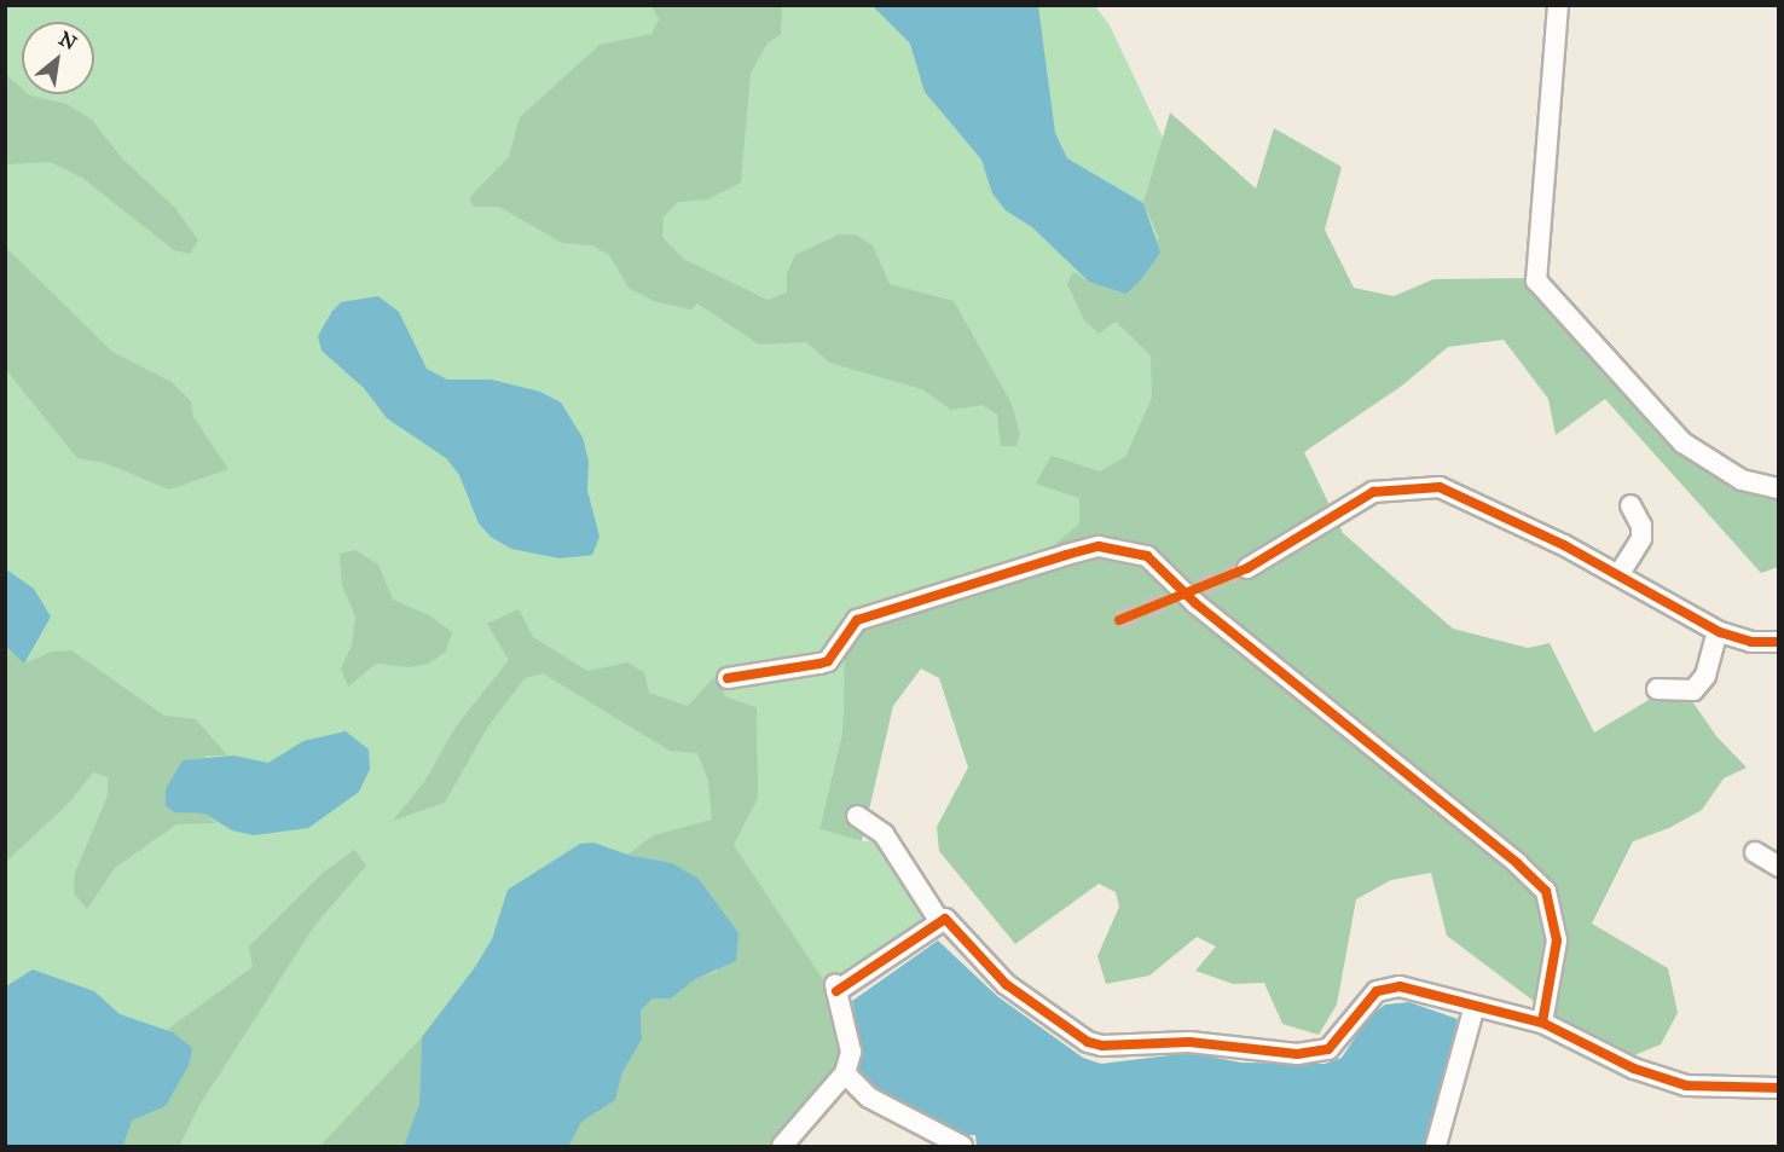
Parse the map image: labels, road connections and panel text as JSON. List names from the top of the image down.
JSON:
{
  "north": "top right"
}
